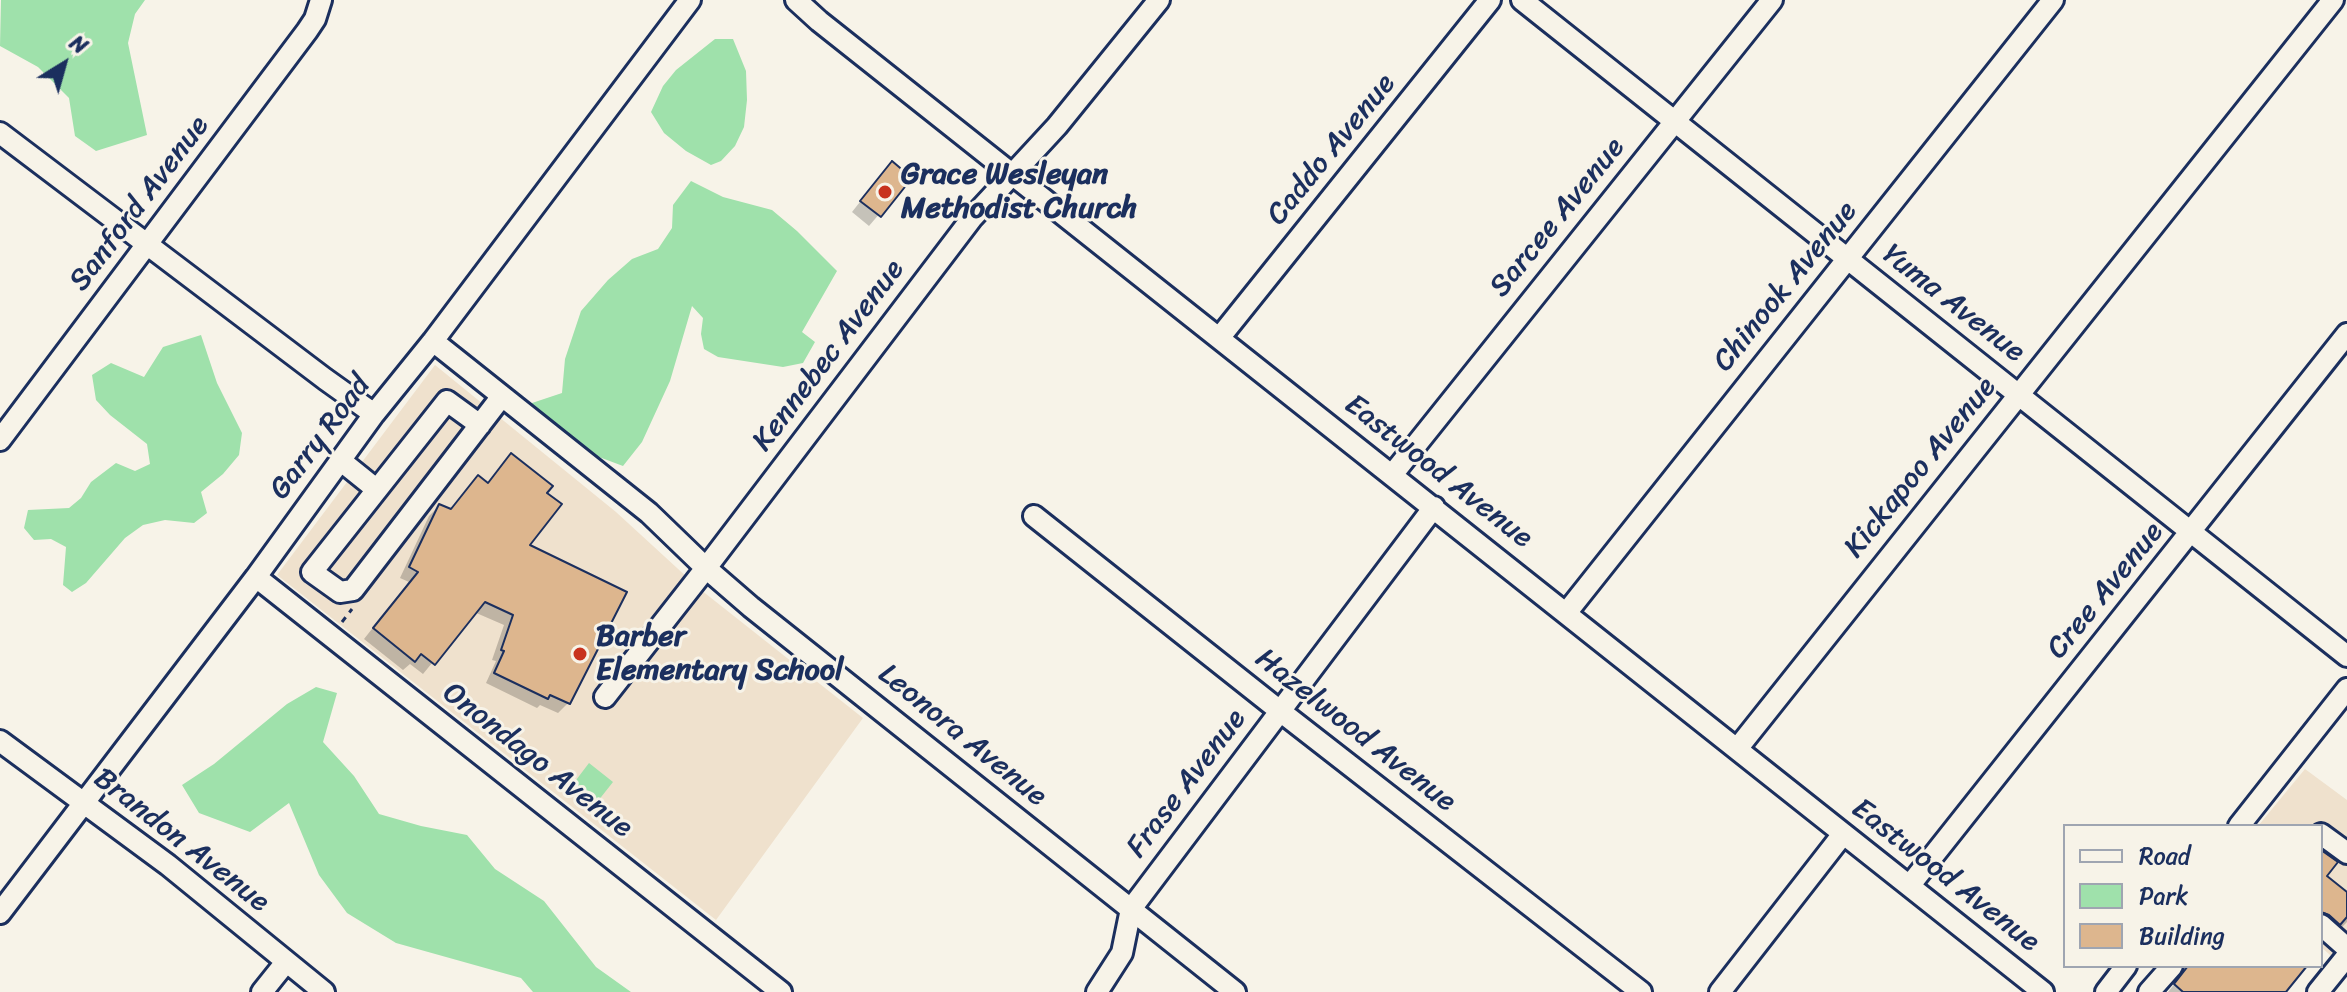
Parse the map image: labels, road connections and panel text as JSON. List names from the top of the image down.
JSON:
{
  "streets": {
    "street": [
      "Caddo Avenue",
      "Sanford Avenue",
      "Sarcee Avenue",
      "Chinook Avenue",
      "Yuma Avenue",
      "Kennebec Avenue",
      "Garry Road",
      "Kickapoo Avenue",
      "Eastwood Avenue",
      "Cree Avenue",
      "Hazelwood Avenue",
      "Leonora Avenue",
      "Onondago Avenue",
      "Frase Avenue",
      "Brandon Avenue"
    ]
  },
  "crossings": [
    ["Caddo Avenue", "Eastwood Avenue"],
    ["Sarcee Avenue", "Yuma Avenue"],
    ["Sarcee Avenue", "Eastwood Avenue"],
    ["Chinook Avenue", "Yuma Avenue"],
    ["Chinook Avenue", "Eastwood Avenue"],
    ["Yuma Avenue", "Kickapoo Avenue"],
    ["Yuma Avenue", "Cree Avenue"],
    ["Kennebec Avenue", "Eastwood Avenue"],
    ["Kennebec Avenue", "Leonora Avenue"],
    ["Garry Road", "Leonora Avenue"],
    ["Garry Road", "Onondago Avenue"],
    ["Garry Road", "Brandon Avenue"],
    ["Kickapoo Avenue", "Eastwood Avenue"],
    ["Eastwood Avenue", "Cree Avenue"],
    ["Eastwood Avenue", "Frase Avenue"],
    ["Hazelwood Avenue", "Frase Avenue"],
    ["Leonora Avenue", "Frase Avenue"]
  ],
  "places": ["Grace Wesleyan Methodist Church", "Barber Elementary School"],
  "legend": ["Road", "Park", "Building"],
  "north": "top right"
}
